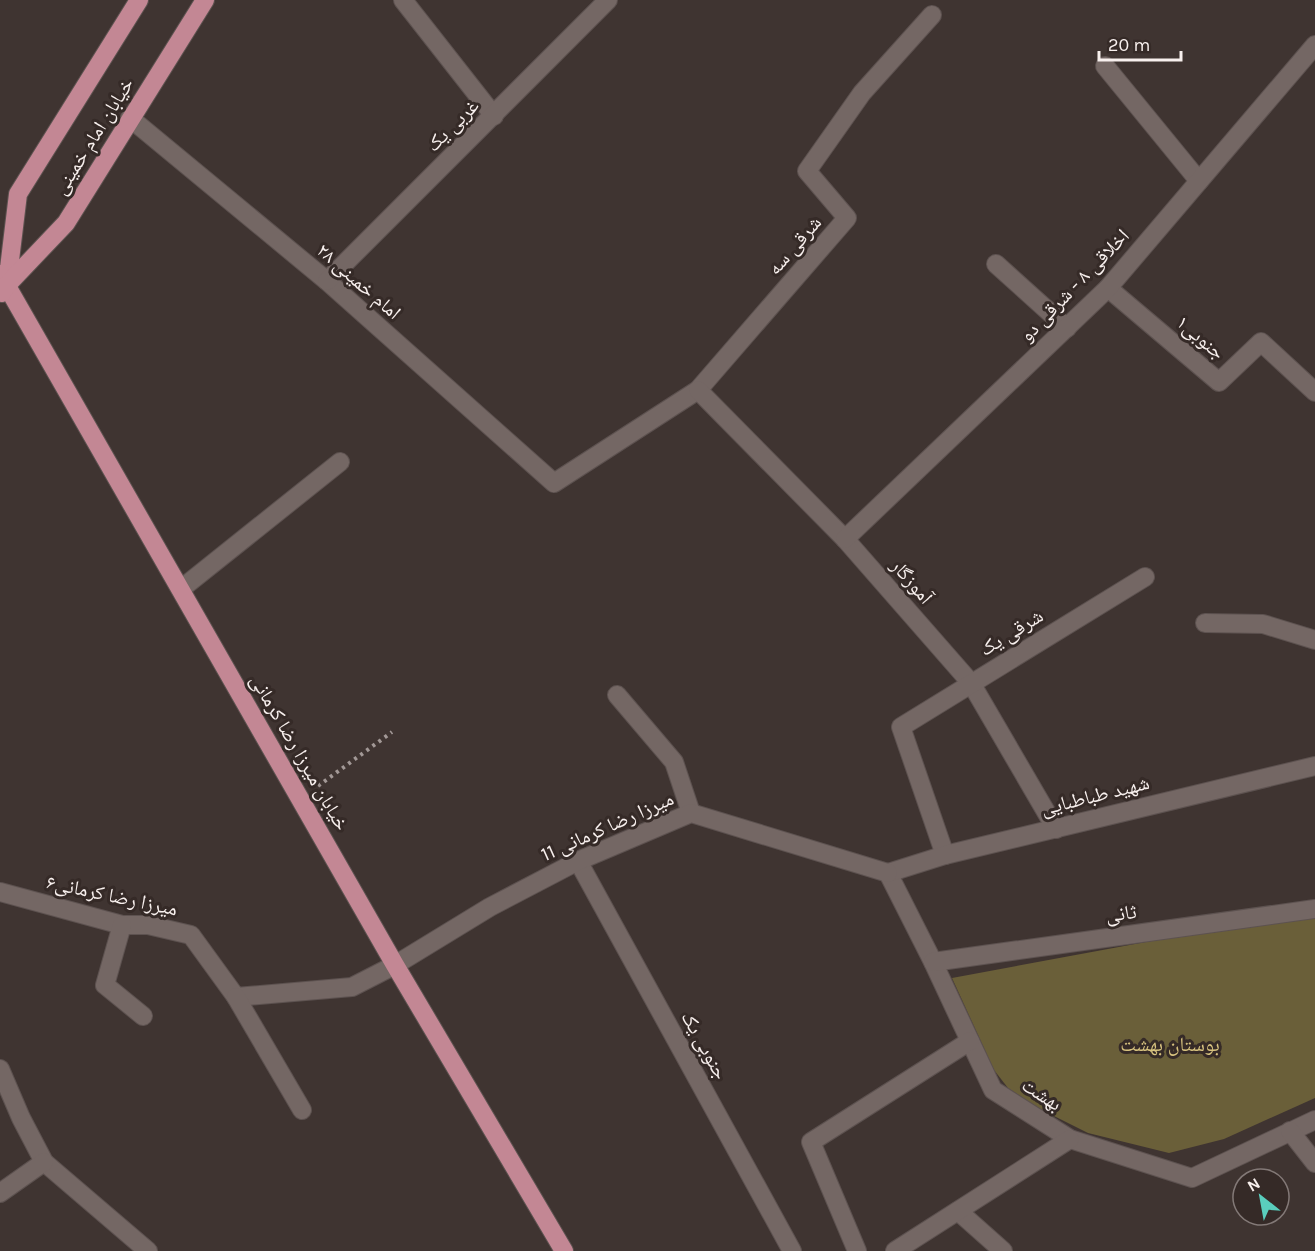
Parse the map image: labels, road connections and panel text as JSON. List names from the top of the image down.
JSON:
{
  "streets": {
    "main road": ["خیابان امام خمینی", "خیابان میرزا رضا کرمانی"],
    "street": [
      "غربی یک",
      "شرقی سه",
      "امام خمینی ۲۸",
      "اخلاقی ۸ - شرقی دو",
      "جنوبی۱",
      "آموزگار",
      "شرقی یک",
      "شهید طباطبایی",
      "میرزا رضا کرمانی 11",
      "میرزا رضا کرمانی۶",
      "ثانی",
      "جنوبی یک",
      "بهشت"
    ]
  },
  "crossings": [
    ["غربی یک", "امام خمینی ۲۸"],
    ["خیابان امام خمینی", "امام خمینی ۲۸"],
    ["خیابان امام خمینی", "خیابان میرزا رضا کرمانی"],
    ["شرقی سه", "امام خمینی ۲۸"],
    ["شرقی سه", "آموزگار"],
    ["امام خمینی ۲۸", "آموزگار"],
    ["اخلاقی ۸ - شرقی دو", "جنوبی۱"],
    ["اخلاقی ۸ - شرقی دو", "آموزگار"],
    ["آموزگار", "شرقی یک"],
    ["آموزگار", "شهید طباطبایی"],
    ["شرقی یک", "شهید طباطبایی"],
    ["خیابان میرزا رضا کرمانی", "میرزا رضا کرمانی 11"],
    ["شهید طباطبایی", "میرزا رضا کرمانی 11"],
    ["شهید طباطبایی", "بهشت"],
    ["میرزا رضا کرمانی 11", "جنوبی یک"],
    ["میرزا رضا کرمانی 11", "بهشت"],
    ["ثانی", "بهشت"]
  ],
  "parks": ["بوستان بهشت"],
  "scale_bar": "20 m",
  "north": "top left"
}
